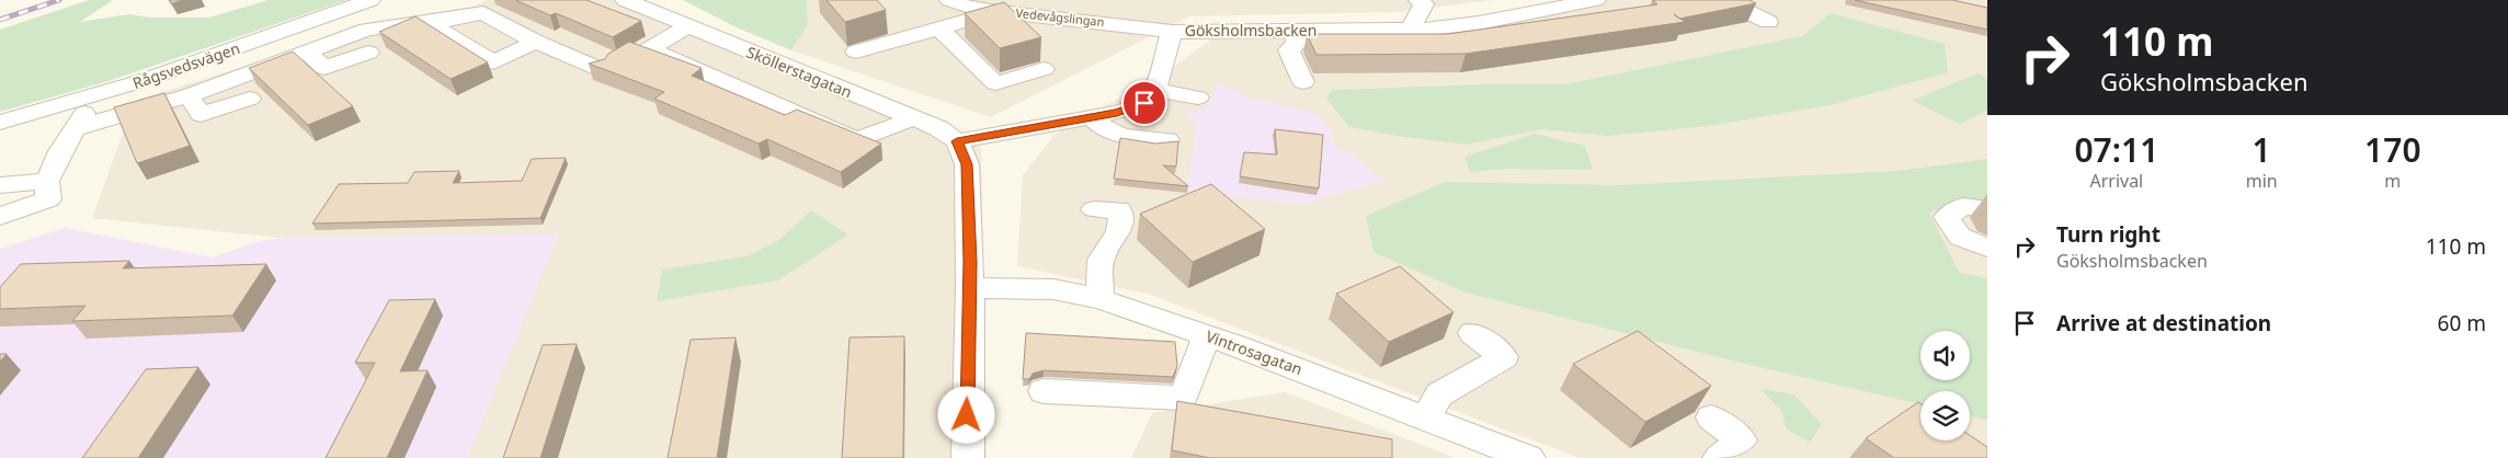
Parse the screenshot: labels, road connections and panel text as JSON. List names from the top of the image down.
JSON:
{
  "streets": {
    "street": [
      "Vedevågslingan",
      "Göksholmsbacken",
      "Rågsvedsvägen",
      "Sköllerstagatan",
      "Vintrosagatan"
    ]
  },
  "crossings": [
    ["Vedevågslingan", "Göksholmsbacken"]
  ],
  "page": {
    "turn": ["110 m", "Göksholmsbacken"],
    "eta": [
      "07:11",
      "Arrival",
      "1",
      "min",
      "170",
      "m"
    ],
    "list": [
      {
        "name": "Turn right",
        "note": "Göksholmsbacken",
        "value": "110 m"
      },
      {
        "name": "Arrive at destination",
        "value": "60 m"
      }
    ]
  }
}
